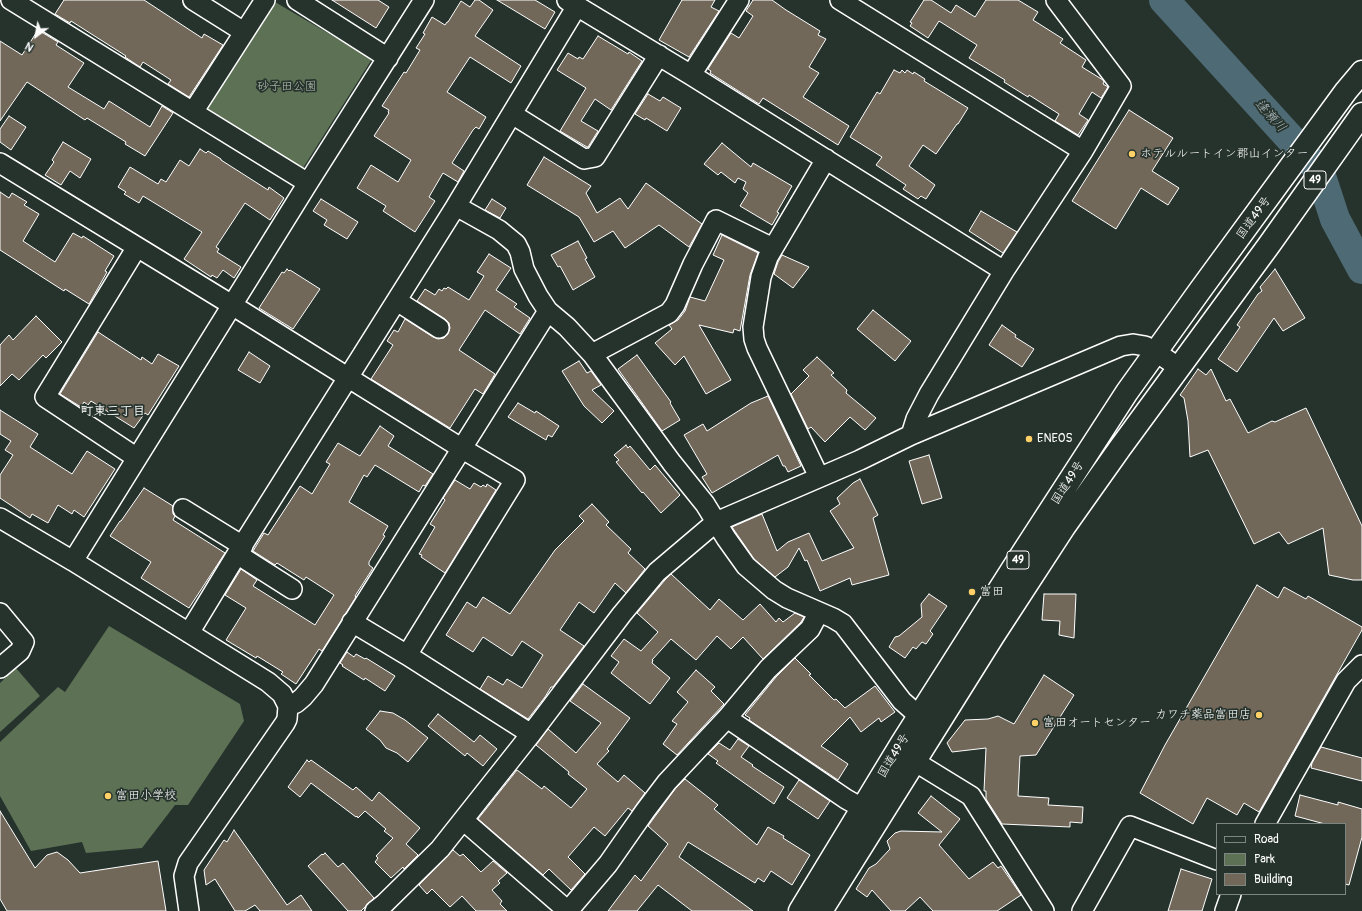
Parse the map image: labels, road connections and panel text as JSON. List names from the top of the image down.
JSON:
{
  "streets": {
    "highway": ["49", "国道49号"]
  },
  "districts": ["町東三丁目"],
  "water": ["逢瀬川"],
  "parks": ["砂子田公園"],
  "places": [
    "ホテルルートイン郡山インター",
    "ENEOS",
    "富田",
    "カワチ薬品富田店",
    "富田オートセンター",
    "富田小学校"
  ],
  "legend": ["Road", "Park", "Building"],
  "north": "bottom left"
}
